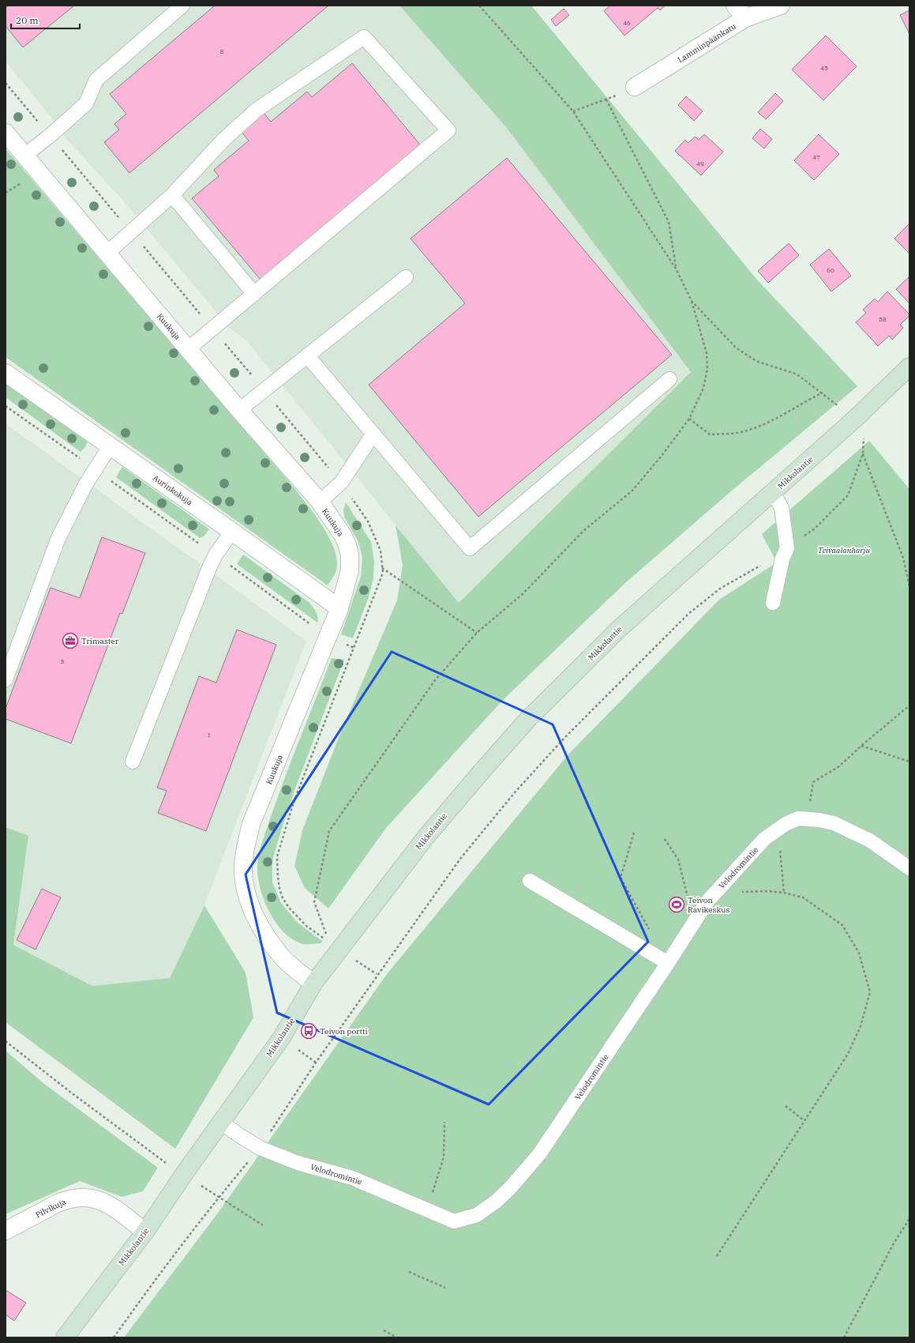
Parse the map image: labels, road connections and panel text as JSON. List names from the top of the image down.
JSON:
{
  "streets": {
    "main road": ["Mikkolantie"],
    "street": [
      "Lamminpäänkatu",
      "Kuukuja",
      "Aurinkokuja",
      "Pilvikuja"
    ],
    "lane": ["Velodromintie"]
  },
  "crossings": [
    ["Kuukuja", "Mikkolantie"],
    ["Kuukuja", "Aurinkokuja"],
    ["Mikkolantie", "Velodromintie"],
    ["Mikkolantie", "Pilvikuja"]
  ],
  "parks": ["Teivaalanharju"],
  "places": {
    "office": ["Trimaster"],
    "sports": ["Teivon Ravikeskus"],
    "bus stop": ["Teivon portti"]
  },
  "house_numbers": [
    "46",
    "8",
    "45",
    "47",
    "49",
    "60",
    "58",
    "3",
    "1"
  ],
  "scale_bar": "20 m"
}
